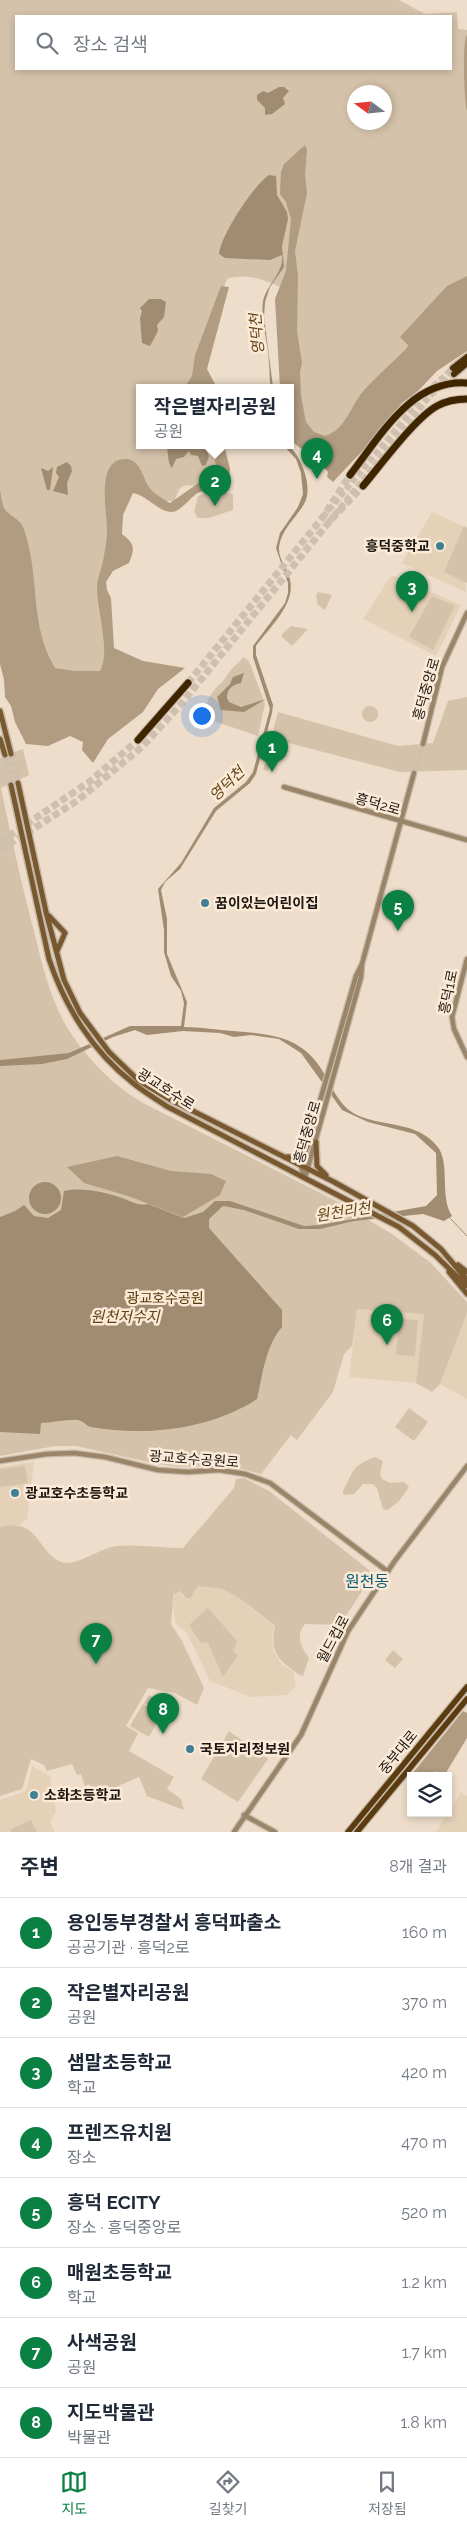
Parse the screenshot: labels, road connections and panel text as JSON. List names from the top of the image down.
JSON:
{
  "streets": {
    "main road": ["광교호수로", "중부대로"],
    "street": [
      "흥덕중앙로",
      "흥덕2로",
      "흥덕1로",
      "광교호수공원로",
      "월드컵로"
    ]
  },
  "crossings": [
    ["흥덕중앙로", "흥덕2로"],
    ["흥덕중앙로", "광교호수로"],
    ["광교호수공원로", "월드컵로"]
  ],
  "districts": ["원천동"],
  "water": ["영덕천", "원천리천", "원천저수지"],
  "parks": ["광교호수공원"],
  "places": [
    "흥덕중학교",
    "꿈이있는어린이집",
    "광교호수초등학교",
    "국토지리정보원",
    "소화초등학교"
  ],
  "north": "left",
  "page": {
    "search": "장소 검색",
    "popup": ["작은별자리공원", "공원"],
    "pins": [
      "4",
      "2",
      "3",
      "1",
      "5",
      "6",
      "7",
      "8"
    ],
    "heading": ["주변", "8개 결과"],
    "list": [
      {
        "mark": "1",
        "name": "용인동부경찰서 흥덕파출소",
        "note": "공공기관 · 흥덕2로",
        "value": "160 m"
      },
      {
        "mark": "2",
        "name": "작은별자리공원",
        "note": "공원",
        "value": "370 m"
      },
      {
        "mark": "3",
        "name": "샘말초등학교",
        "note": "학교",
        "value": "420 m"
      },
      {
        "mark": "4",
        "name": "프렌즈유치원",
        "note": "장소",
        "value": "470 m"
      },
      {
        "mark": "5",
        "name": "흥덕 ECITY",
        "note": "장소 · 흥덕중앙로",
        "value": "520 m"
      },
      {
        "mark": "6",
        "name": "매원초등학교",
        "note": "학교",
        "value": "1.2 km"
      },
      {
        "mark": "7",
        "name": "사색공원",
        "note": "공원",
        "value": "1.7 km"
      },
      {
        "mark": "8",
        "name": "지도박물관",
        "note": "박물관",
        "value": "1.8 km"
      }
    ],
    "nav": ["지도", "길찾기", "저장됨"]
  }
}
